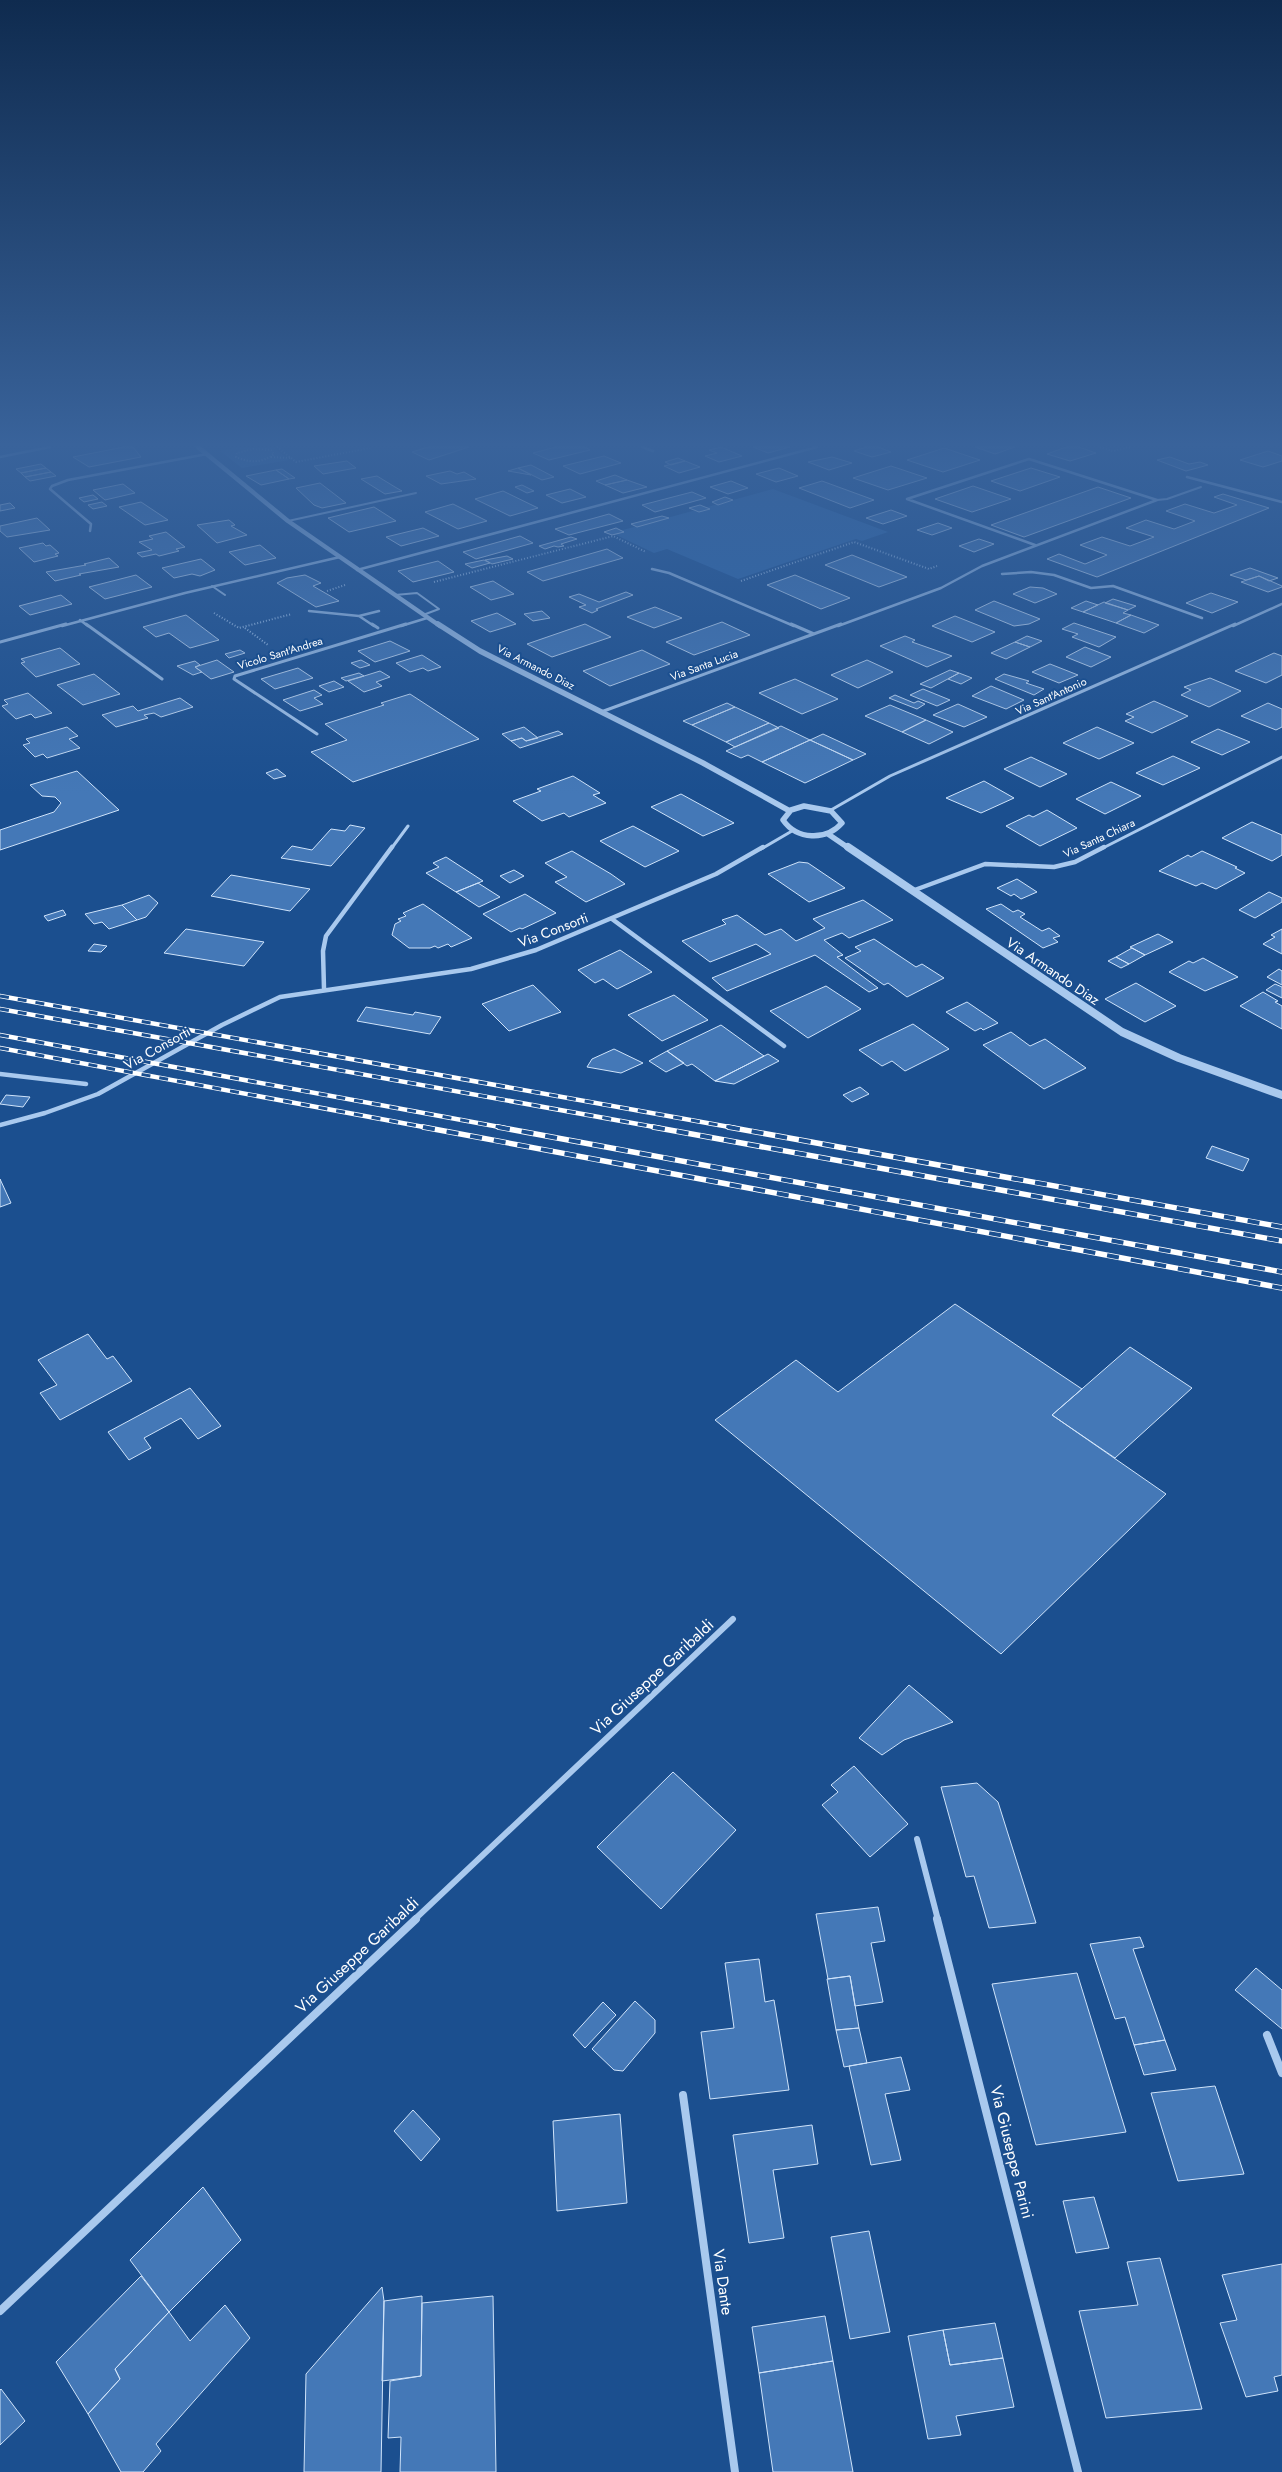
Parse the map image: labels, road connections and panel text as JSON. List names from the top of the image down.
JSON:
{
  "streets": {
    "street": [
      "Vicolo Sant'Andrea",
      "Via Santa Lucia",
      "Via Armando Diaz",
      "Via Sant'Antonio",
      "Via Santa Chiara",
      "Via Consorti",
      "Via Giuseppe Garibaldi",
      "Via Giuseppe Parini",
      "Via Dante"
    ]
  },
  "crossings": [
    ["Vicolo Sant'Andrea", "Via Armando Diaz"],
    ["Via Santa Lucia", "Via Armando Diaz"],
    ["Via Armando Diaz", "Via Santa Chiara"]
  ]
}
